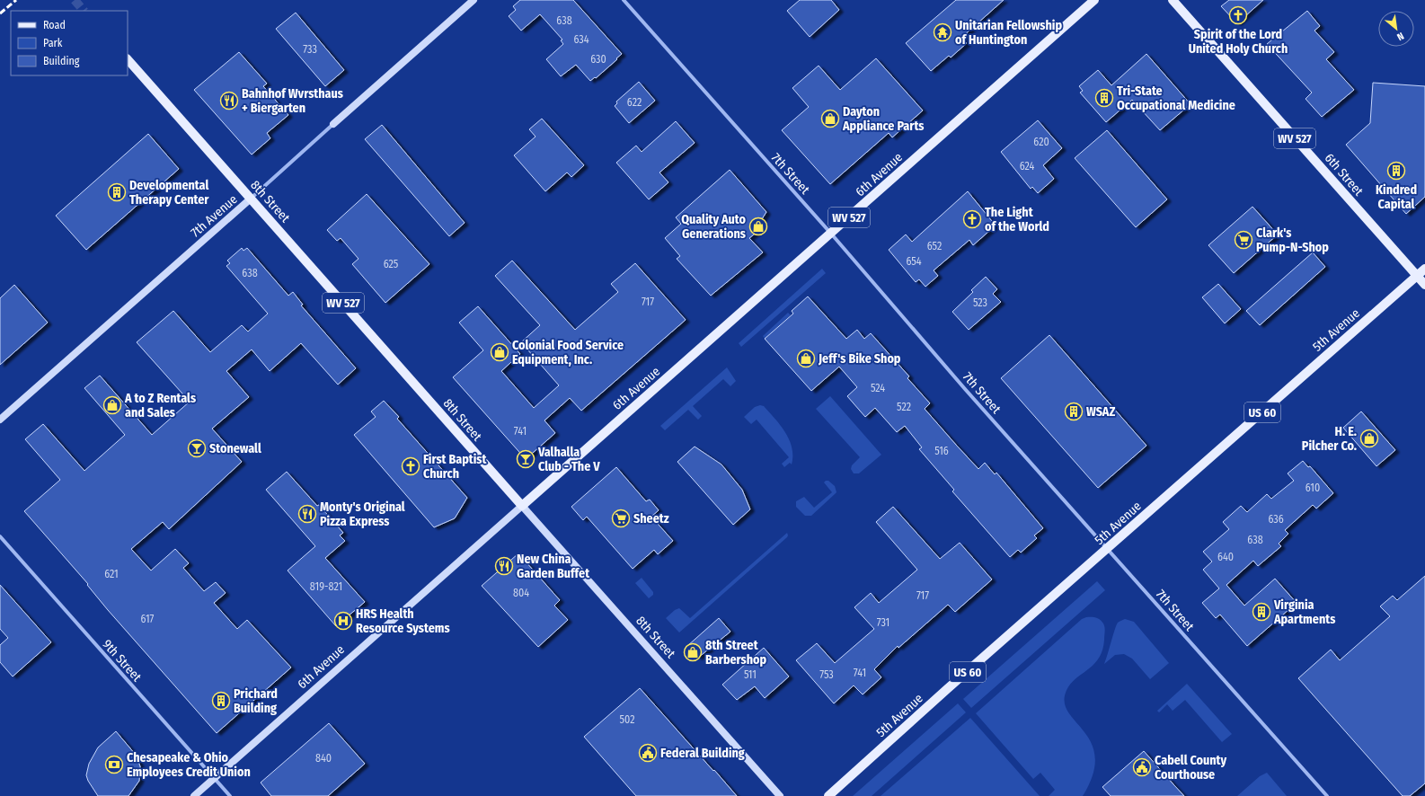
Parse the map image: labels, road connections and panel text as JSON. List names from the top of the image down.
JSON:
{
  "streets": {
    "main road": [
      "WV 527",
      "6th Avenue",
      "6th Street",
      "8th Street",
      "5th Avenue",
      "US 60"
    ],
    "street": ["7th Street", "7th Avenue", "9th Street"]
  },
  "crossings": [
    ["7th Street", "6th Avenue"],
    ["7th Street", "5th Avenue"],
    ["6th Avenue", "8th Street"],
    ["6th Avenue", "9th Street"],
    ["6th Street", "5th Avenue"],
    ["8th Street", "7th Avenue"]
  ],
  "places": {
    "church": ["Spirit of the Lord United Holy Church", "The Light of the World", "First Baptist Church"],
    "temple": ["Unitarian Fellowship of Huntington"],
    "building": [
      "Tri-State Occupational Medicine",
      "Kindred Capital",
      "Developmental Therapy Center",
      "WSAZ",
      "Virginia Apartments",
      "Prichard Building"
    ],
    "restaurant": ["Bahnhof Wvrsthaus + Biergarten", "Monty's Original Pizza Express", "New China Garden Buffet"],
    "shop": [
      "Dayton Appliance Parts",
      "Quality Auto Generations",
      "Colonial Food Service Equipment, Inc.",
      "Jeff's Bike Shop",
      "A to Z Rentals and Sales",
      "H. E. Pilcher Co.",
      "8th Street Barbershop"
    ],
    "supermarket": ["Clark's Pump-N-Shop", "Sheetz"],
    "bar": ["Stonewall", "Valhalla Club - The V"],
    "hospital": ["HRS Health Resource Systems"],
    "public building": ["Federal Building", "Cabell County Courthouse"],
    "bank": ["Chesapeake & Ohio Employees Credit Union"]
  },
  "house_numbers": [
    "638",
    "634",
    "733",
    "630",
    "622",
    "620",
    "624",
    "652",
    "654",
    "625",
    "638",
    "717",
    "523",
    "524",
    "522",
    "741",
    "516",
    "610",
    "636",
    "638",
    "640",
    "621",
    "819-821",
    "804",
    "717",
    "617",
    "731",
    "741",
    "511",
    "753",
    "502",
    "840"
  ],
  "legend": ["Road", "Park", "Building"],
  "north": "bottom right"
}
